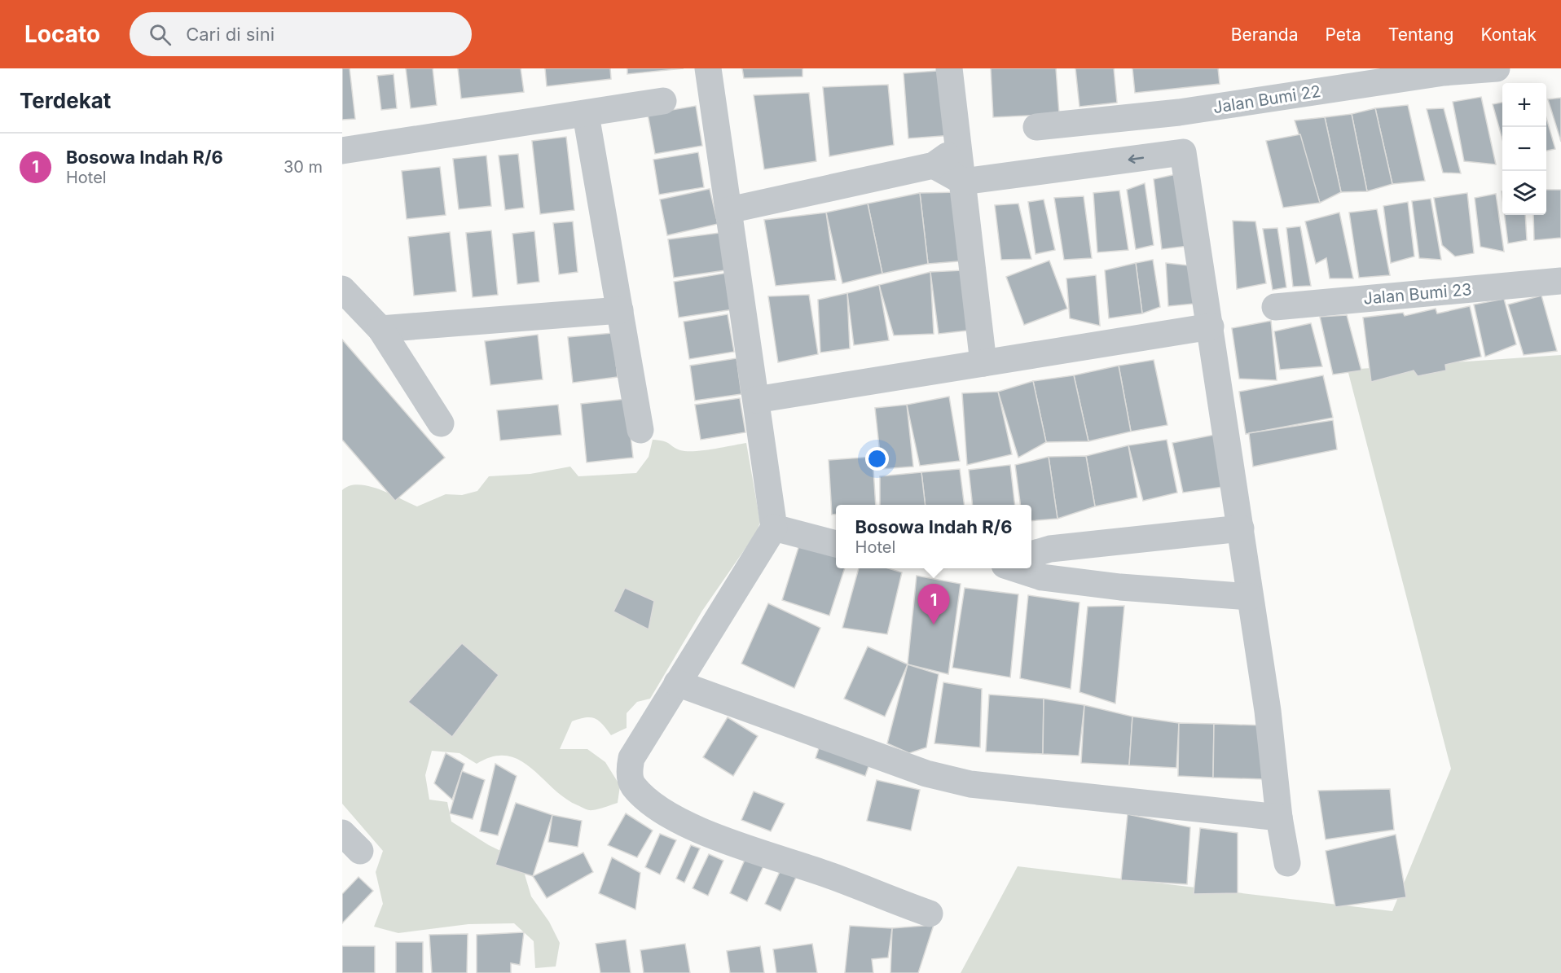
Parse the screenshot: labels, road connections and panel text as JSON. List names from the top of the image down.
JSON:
{
  "streets": {
    "street": ["Jalan Bumi 22", "Jalan Bumi 23"]
  },
  "page": {
    "header": "Locato",
    "search": "Cari di sini",
    "nav": [
      "Beranda",
      "Peta",
      "Tentang",
      "Kontak"
    ],
    "heading": "Terdekat",
    "map_buttons": ["+", "−"],
    "list": [
      {
        "mark": "1",
        "name": "Bosowa Indah R/6",
        "note": "Hotel",
        "value": "30 m"
      }
    ],
    "popup": ["Bosowa Indah R/6", "Hotel"],
    "pins": "1"
  }
}
